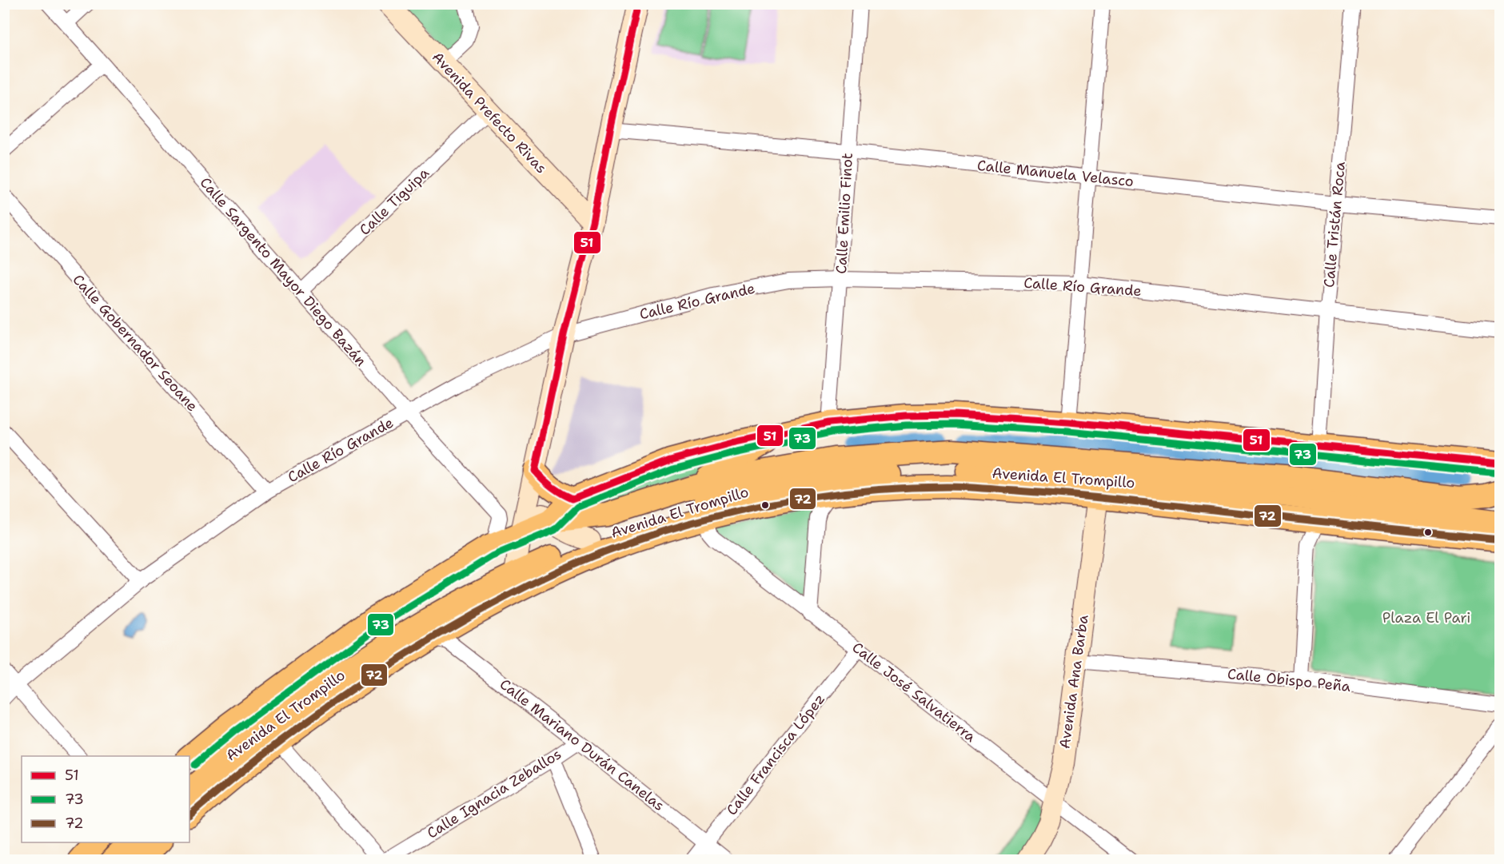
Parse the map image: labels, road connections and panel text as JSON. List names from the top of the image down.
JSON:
{
  "streets": {
    "main road": ["Avenida El Trompillo"],
    "street": [
      "Avenida Prefecto Rivas",
      "Calle Manuela Velasco",
      "Calle Tiguipa",
      "Calle Emilio Finot",
      "Calle Tristán Roca",
      "Calle Sargento Mayor Diego Bazán",
      "Calle Río Grande",
      "Calle Gobernador Seoane",
      "Calle Obispo Peña",
      "Avenida Ana Barba",
      "Calle José Salvatierra",
      "Calle Mariano Durán Canelas",
      "Calle Francisca López",
      "Calle Ignacia Zeballos"
    ]
  },
  "crossings": [
    ["Avenida Prefecto Rivas", "Calle Tiguipa"],
    ["Calle Manuela Velasco", "Calle Emilio Finot"],
    ["Calle Manuela Velasco", "Calle Tristán Roca"],
    ["Calle Tiguipa", "Calle Sargento Mayor Diego Bazán"],
    ["Calle Emilio Finot", "Calle Río Grande"],
    ["Calle Emilio Finot", "Avenida El Trompillo"],
    ["Calle Tristán Roca", "Calle Río Grande"],
    ["Calle Tristán Roca", "Avenida El Trompillo"],
    ["Calle Sargento Mayor Diego Bazán", "Calle Río Grande"],
    ["Calle Sargento Mayor Diego Bazán", "Avenida El Trompillo"],
    ["Calle Río Grande", "Calle Gobernador Seoane"],
    ["Avenida El Trompillo", "Avenida Ana Barba"],
    ["Avenida El Trompillo", "Calle José Salvatierra"],
    ["Avenida El Trompillo", "Calle Mariano Durán Canelas"],
    ["Calle Obispo Peña", "Avenida Ana Barba"],
    ["Avenida Ana Barba", "Calle José Salvatierra"],
    ["Calle José Salvatierra", "Calle Francisca López"],
    ["Calle Mariano Durán Canelas", "Calle Francisca López"],
    ["Calle Mariano Durán Canelas", "Calle Ignacia Zeballos"]
  ],
  "parks": ["Plaza El Pari"],
  "lines": ["transit line 51", "transit line 73", "transit line 72"],
  "legend": ["51", "73", "72"]
}
